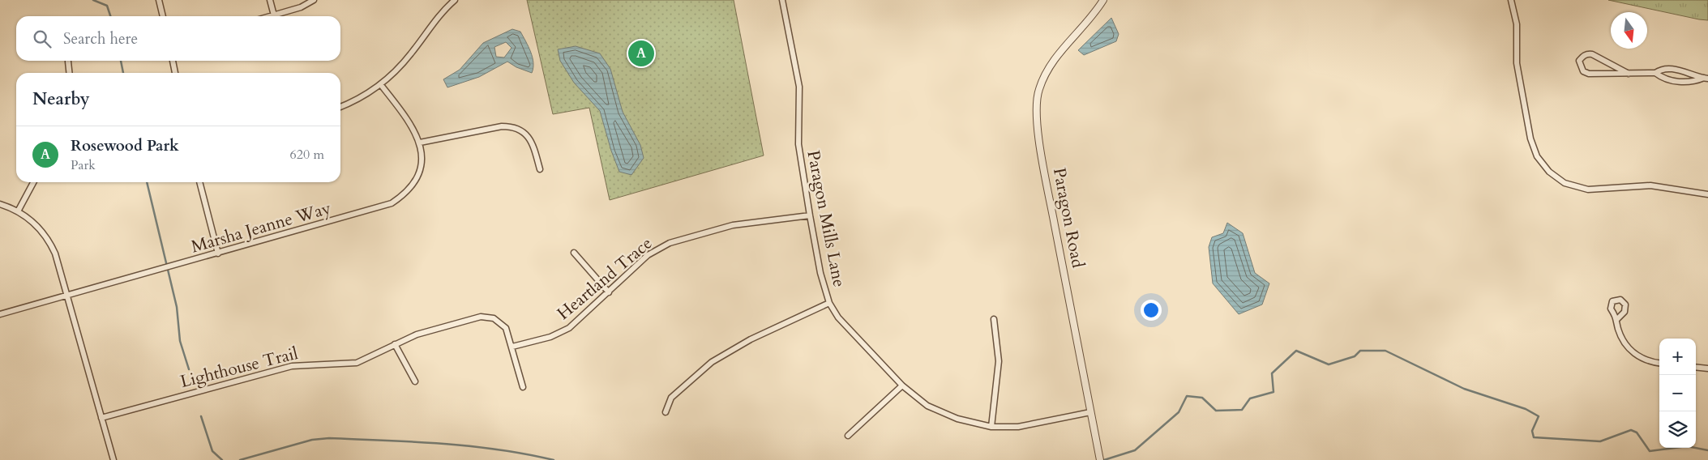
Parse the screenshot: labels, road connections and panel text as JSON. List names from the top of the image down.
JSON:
{
  "streets": {
    "street": [
      "Paragon Road",
      "Paragon Mills Lane",
      "Marsha Jeanne Way",
      "Heartland Trace",
      "Lighthouse Trail"
    ]
  },
  "crossings": [
    ["Paragon Road", "Paragon Mills Lane"],
    ["Paragon Mills Lane", "Heartland Trace"],
    ["Heartland Trace", "Lighthouse Trail"]
  ],
  "north": "bottom",
  "page": {
    "search": "Search here",
    "pins": "A",
    "heading": "Nearby",
    "list": [
      {
        "mark": "A",
        "name": "Rosewood Park",
        "note": "Park",
        "value": "620 m"
      }
    ],
    "map_buttons": ["+", "−"]
  }
}
